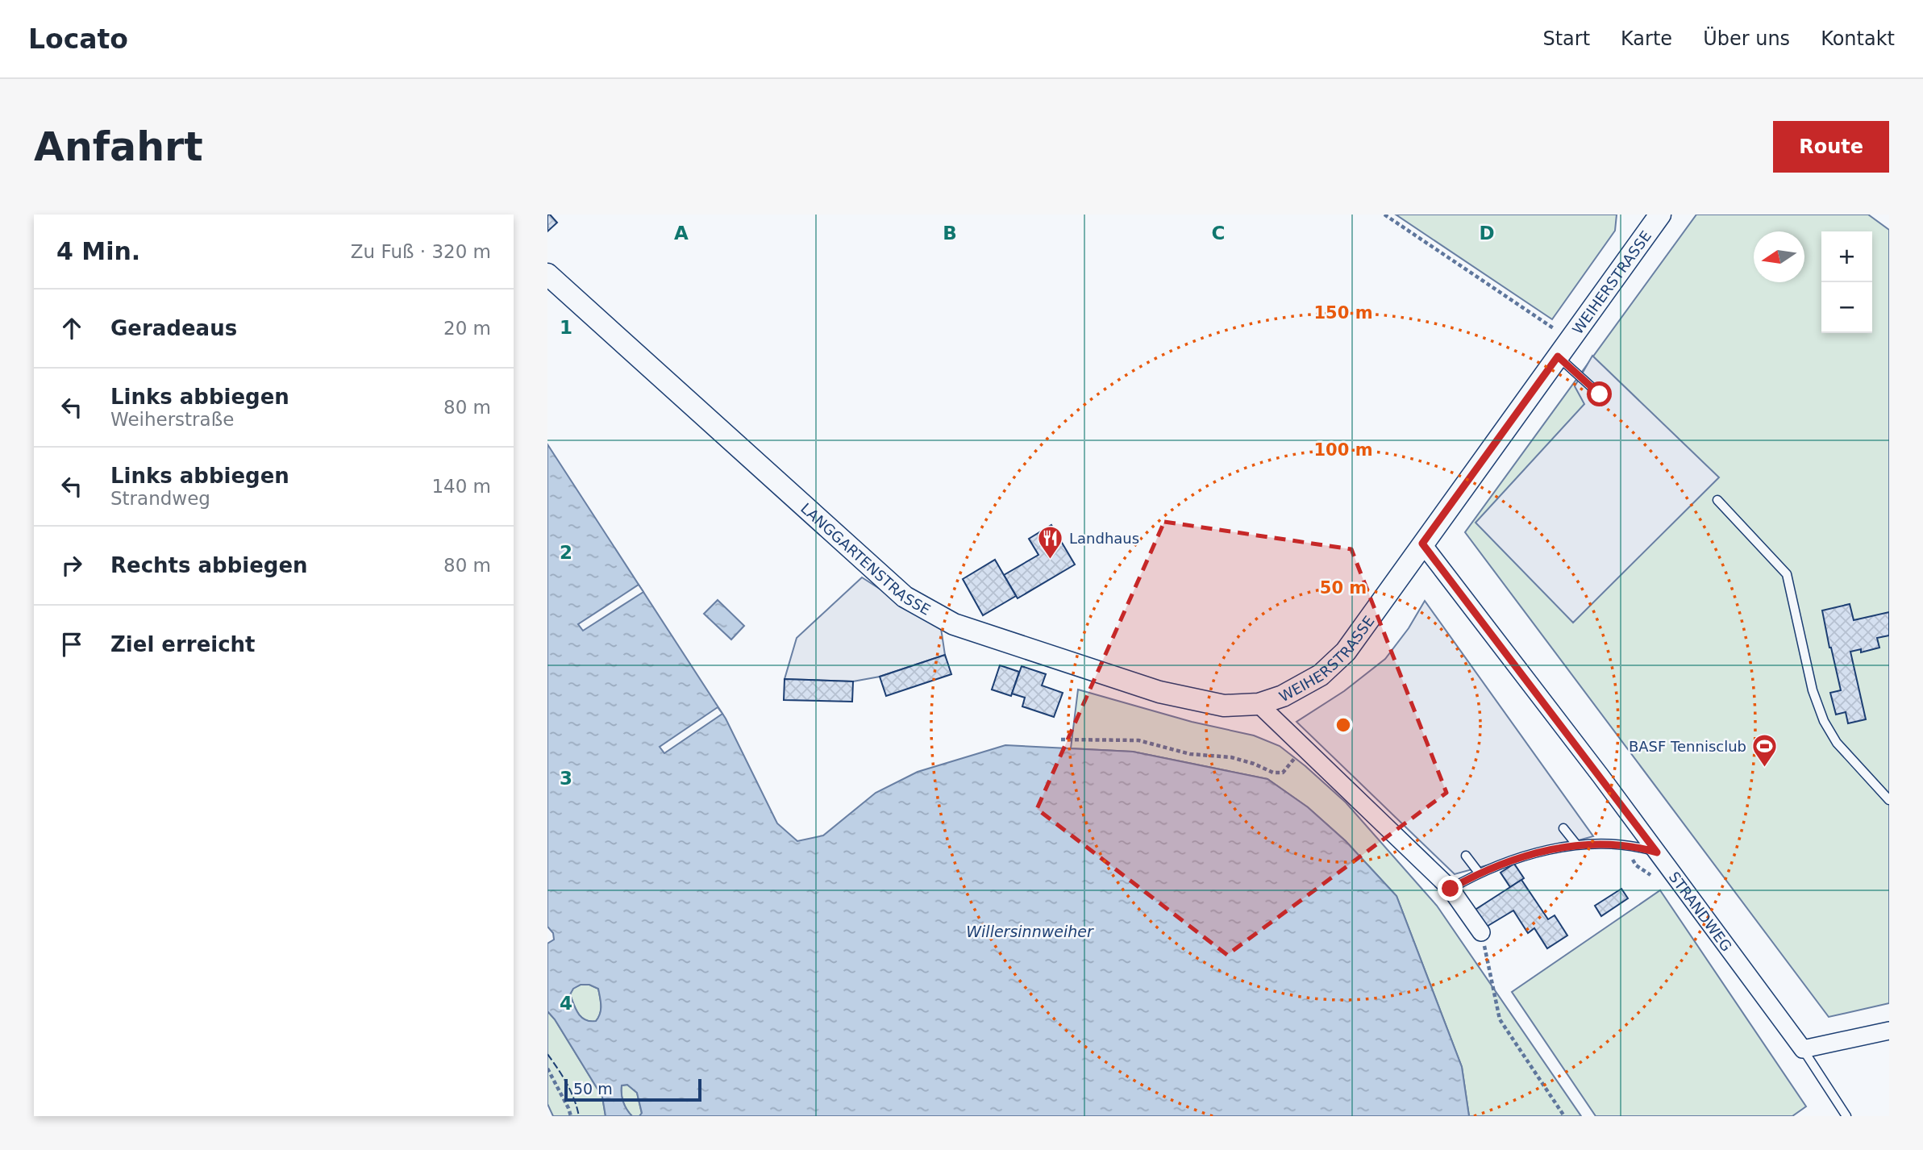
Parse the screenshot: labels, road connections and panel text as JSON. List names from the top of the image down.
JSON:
{
  "streets": {
    "street": ["WEIHERSTRASSE", "LANGGARTENSTRASSE", "STRANDWEG"]
  },
  "crossings": [
    ["WEIHERSTRASSE", "LANGGARTENSTRASSE"],
    ["WEIHERSTRASSE", "STRANDWEG"]
  ],
  "water": ["Willersinnweiher"],
  "places": {
    "restaurant": ["Landhaus"],
    "sports": ["BASF Tennisclub"]
  },
  "scale_bar": "50 m",
  "north": "left",
  "page": {
    "header": "Locato",
    "nav": [
      "Start",
      "Karte",
      "Über uns",
      "Kontakt"
    ],
    "buttons": "Route",
    "title": "Anfahrt",
    "heading": ["4 Min.", "Zu Fuß · 320 m"],
    "map_buttons": ["+", "−"],
    "list": [
      ["Geradeaus", "20 m"],
      ["Links abbiegen", "Weiherstraße", "80 m"],
      ["Links abbiegen", "Strandweg", "140 m"],
      ["Rechts abbiegen", "80 m"],
      "Ziel erreicht"
    ],
    "scale": "50 m"
  },
  "grid": {
    "columns": [
      "A",
      "B",
      "C",
      "D"
    ],
    "rows": [
      "1",
      "2",
      "3",
      "4"
    ]
  },
  "rings": ["150 m", "100 m", "50 m"]
}
